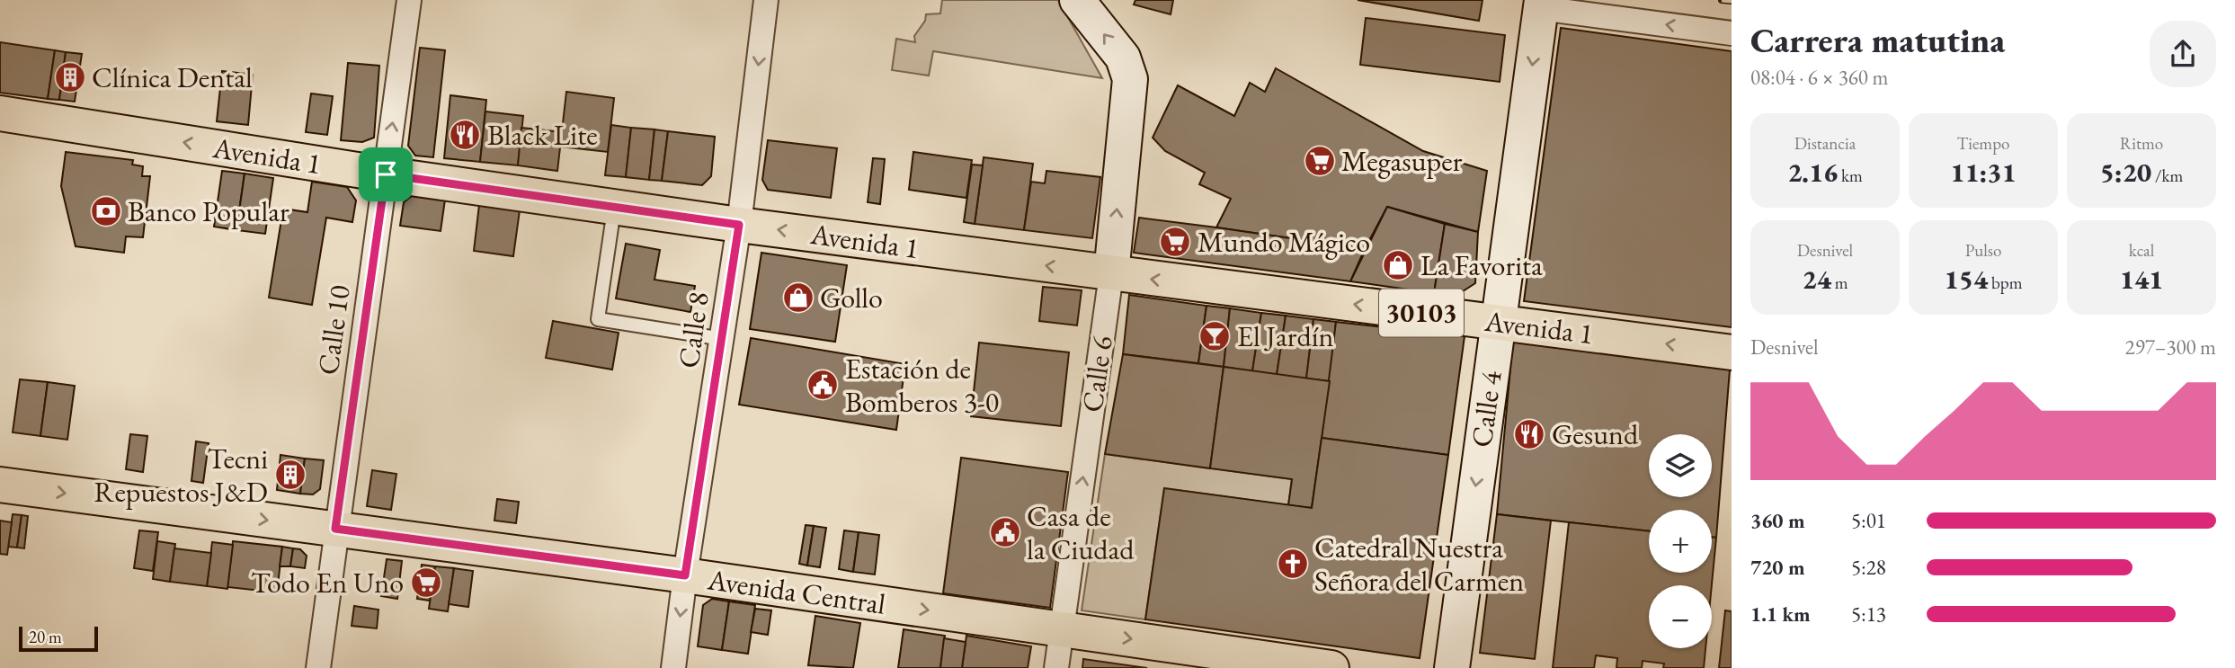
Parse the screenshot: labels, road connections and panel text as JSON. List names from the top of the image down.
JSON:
{
  "streets": {
    "main road": ["Avenida 1", "30103", "Avenida Central"],
    "street": [
      "Calle 10",
      "Calle 8",
      "Calle 6",
      "Calle 4"
    ]
  },
  "crossings": [
    ["Avenida 1", "Calle 10"],
    ["Avenida 1", "Calle 8"],
    ["Avenida 1", "Calle 6"],
    ["Avenida 1", "Calle 4"],
    ["Calle 10", "Avenida Central"],
    ["Calle 8", "Avenida Central"],
    ["Calle 6", "Avenida Central"]
  ],
  "one_way": [
    "Avenida 1",
    "Calle 8",
    "Calle 6",
    "Calle 4",
    "Avenida Central"
  ],
  "places": {
    "building": ["Clínica Dental", "Tecni Repuestos J&D"],
    "restaurant": ["Black Lite", "Gesund"],
    "supermarket": ["Megasuper", "Mundo Mágico", "Todo En Uno"],
    "bank": ["Banco Popular"],
    "shop": ["La Favorita", "Gollo"],
    "bar": ["El Jardín"],
    "public building": ["Estación de Bomberos 3-0", "Casa de la Ciudad"],
    "church": ["Catedral Nuestra Señora del Carmen"]
  },
  "scale_bar": "20 m",
  "page": {
    "heading": ["Carrera matutina", "08:04 · 6 × 360 m"],
    "stats": [
      ["Distancia", "2.16 km"],
      ["Tiempo", "11:31"],
      ["Ritmo", "5:20 /km"],
      ["Desnivel", "24 m"],
      ["Pulso", "154 bpm"],
      ["kcal", "141"]
    ],
    "chart": ["Desnivel", "297–300 m"],
    "map_buttons": ["+", "−"],
    "list": [
      {
        "name": "360 m",
        "note": "5:01"
      },
      {
        "name": "720 m",
        "note": "5:28"
      },
      {
        "name": "1.1 km",
        "note": "5:13"
      }
    ],
    "scale": "20 m"
  }
}
